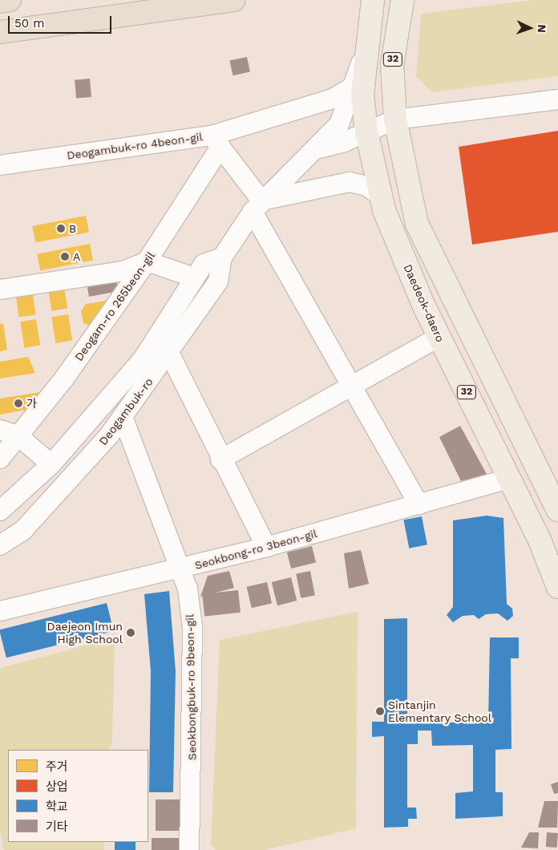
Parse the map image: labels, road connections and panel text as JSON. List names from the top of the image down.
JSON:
{
  "streets": {
    "main road": ["32", "Daedeok-daero"],
    "street": [
      "Deogambuk-ro 4beon-gil",
      "Deogam-ro 265beon-gil",
      "Deogambuk-ro",
      "Seokbong-ro 3beon-gil",
      "Seokbongbuk-ro 9beon-gil"
    ]
  },
  "crossings": [
    ["32", "Deogambuk-ro"],
    ["Deogambuk-ro 4beon-gil", "Deogam-ro 265beon-gil"],
    ["Daedeok-daero", "Deogambuk-ro"],
    ["Daedeok-daero", "Seokbong-ro 3beon-gil"],
    ["Deogambuk-ro", "Seokbongbuk-ro 9beon-gil"],
    ["Seokbong-ro 3beon-gil", "Seokbongbuk-ro 9beon-gil"]
  ],
  "places": [
    "B",
    "A",
    "가",
    "Daejeon Imun High School",
    "Sintanjin Elementary School"
  ],
  "legend": [
    "주거",
    "상업",
    "학교",
    "기타"
  ],
  "scale_bar": "50 m",
  "north": "right"
}
